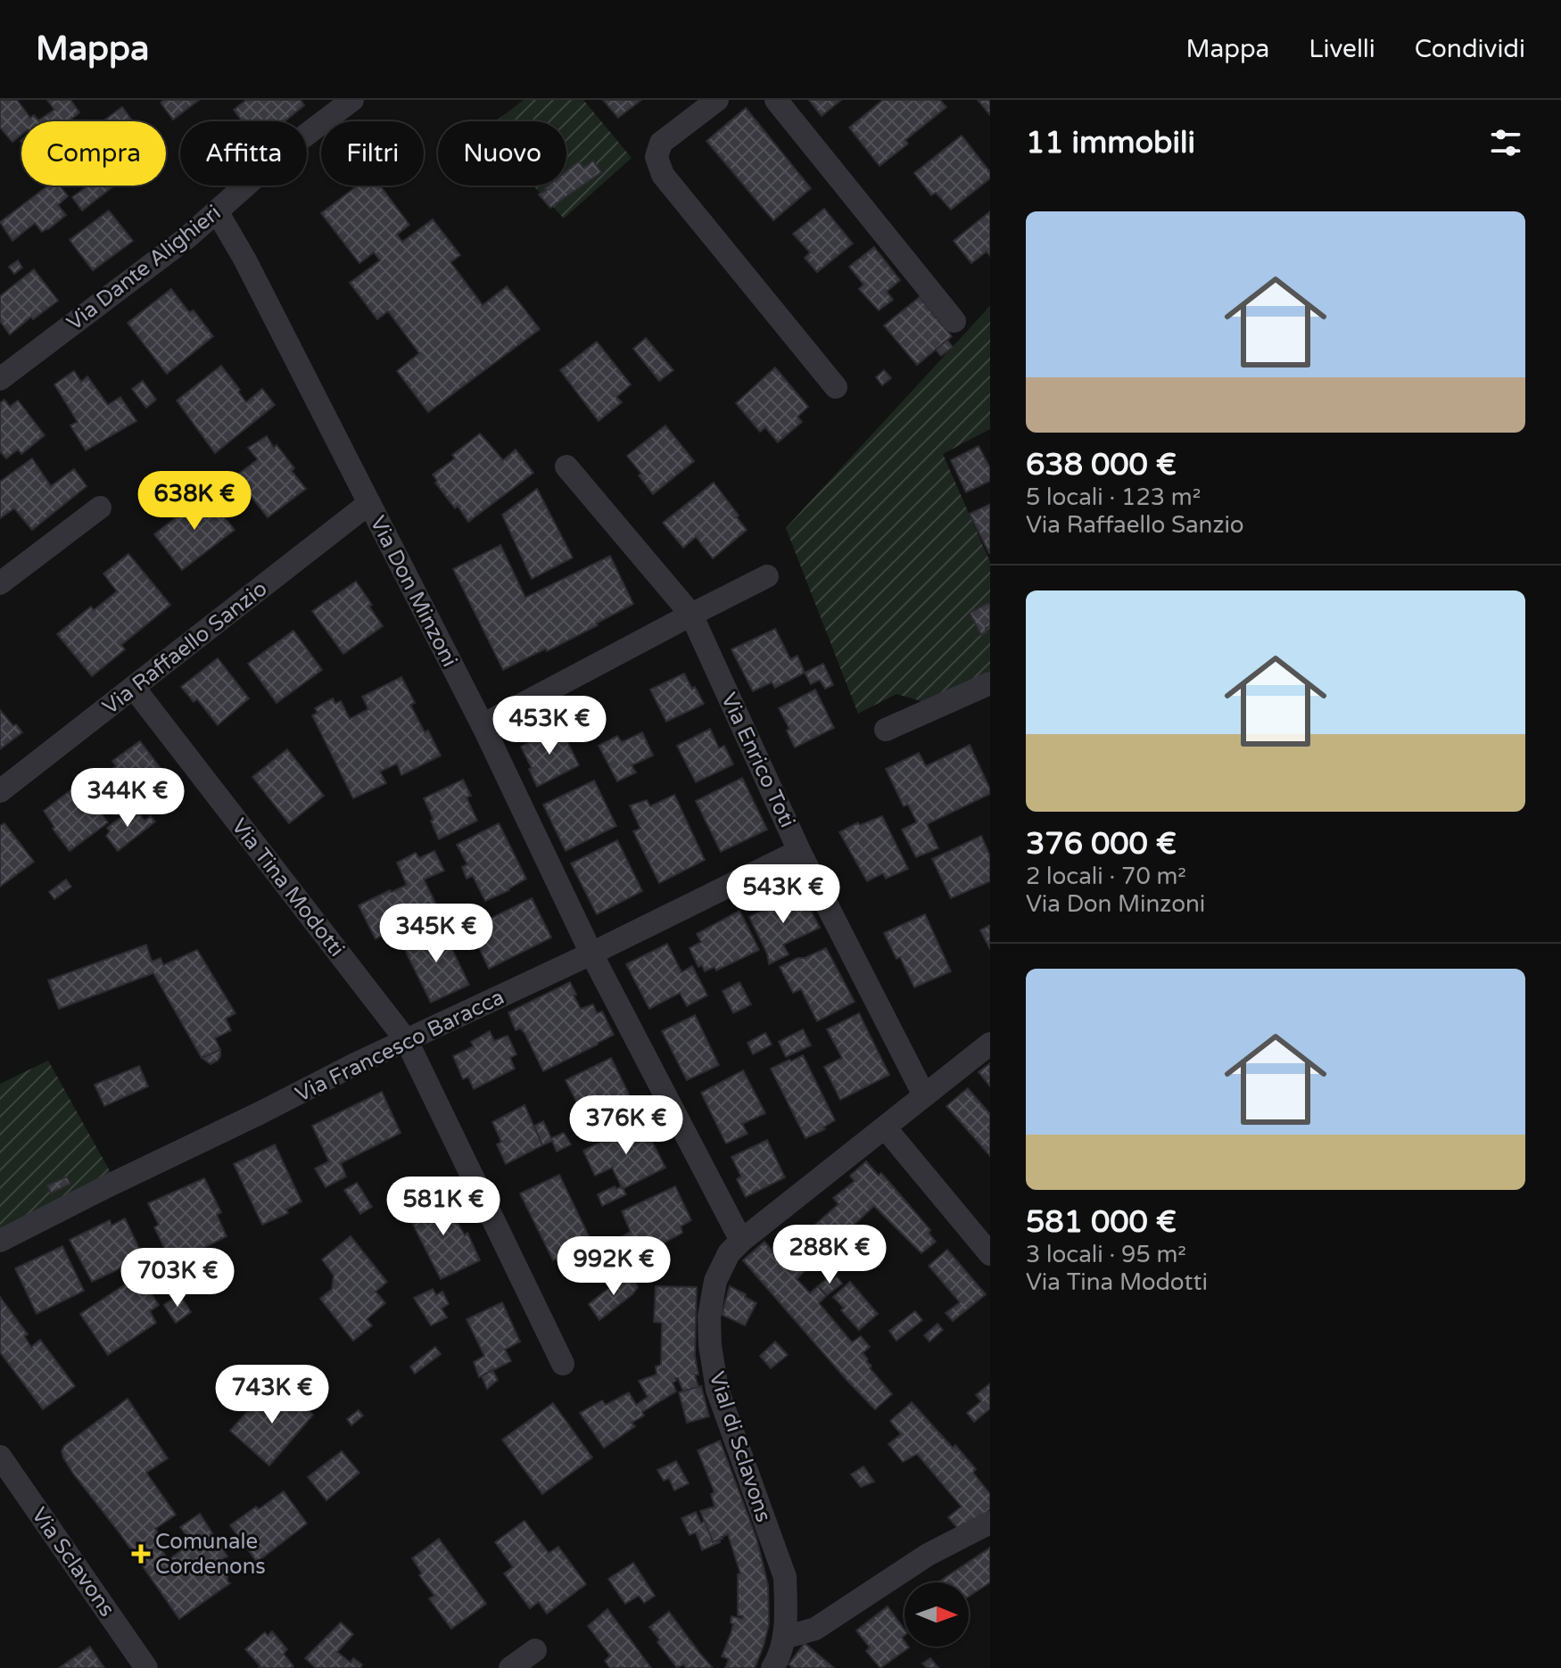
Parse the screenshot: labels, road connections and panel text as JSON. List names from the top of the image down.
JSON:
{
  "streets": {
    "street": [
      "Via Dante Alighieri",
      "Via Don Minzoni",
      "Via Raffaello Sanzio",
      "Via Enrico Toti",
      "Via Tina Modotti",
      "Via Francesco Baracca",
      "Vial di Sclavons",
      "Via Sclavons"
    ]
  },
  "crossings": [
    ["Via Dante Alighieri", "Via Don Minzoni"],
    ["Via Don Minzoni", "Via Raffaello Sanzio"],
    ["Via Don Minzoni", "Via Francesco Baracca"],
    ["Via Don Minzoni", "Vial di Sclavons"],
    ["Via Raffaello Sanzio", "Via Tina Modotti"],
    ["Via Enrico Toti", "Via Francesco Baracca"],
    ["Via Enrico Toti", "Vial di Sclavons"],
    ["Via Tina Modotti", "Via Francesco Baracca"]
  ],
  "places": {
    "health": ["Comunale Cordenons"]
  },
  "north": "right",
  "page": {
    "header": "Mappa",
    "nav": ["Mappa", "Livelli", "Condividi"],
    "heading": "11 immobili",
    "chip": [
      "Compra",
      "Affitta",
      "Filtri",
      "Nuovo"
    ],
    "list": [
      {
        "name": "638 000 €",
        "note": "5 locali · 123 m² · Via Raffaello Sanzio"
      },
      {
        "name": "376 000 €",
        "note": "2 locali · 70 m² · Via Don Minzoni"
      },
      {
        "name": "581 000 €",
        "note": "3 locali · 95 m² · Via Tina Modotti"
      }
    ],
    "price": [
      "638K €",
      "453K €",
      "344K €",
      "543K €",
      "345K €",
      "376K €",
      "581K €",
      "288K €",
      "992K €",
      "703K €",
      "743K €"
    ]
  }
}
